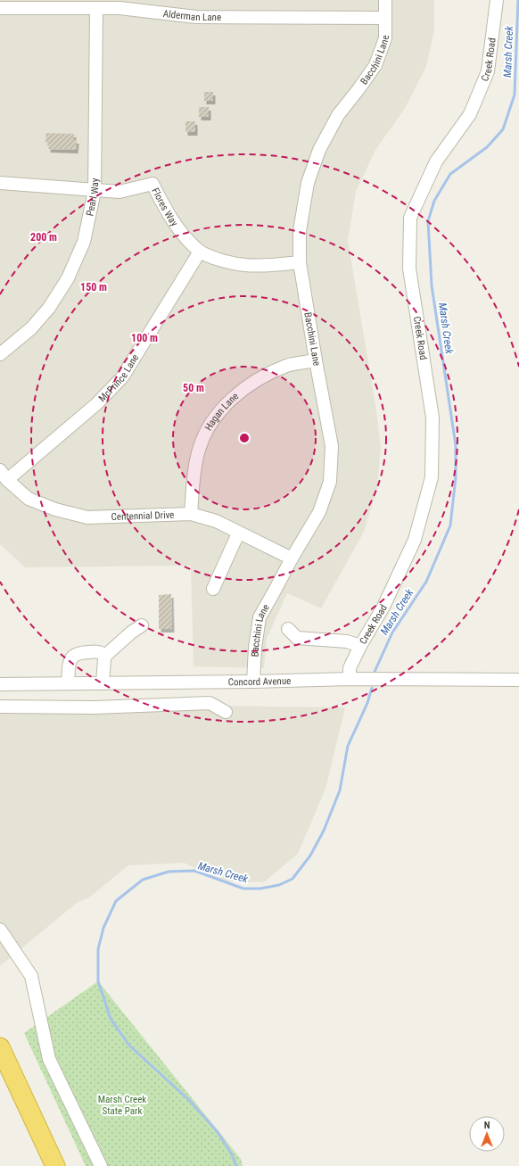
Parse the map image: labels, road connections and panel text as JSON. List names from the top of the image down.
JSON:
{
  "streets": {
    "street": [
      "Alderman Lane",
      "Bacchini Lane",
      "Creek Road",
      "Pearl Way",
      "Flores Way",
      "McPrince Lane",
      "Hagan Lane",
      "Centennial Drive",
      "Concord Avenue"
    ]
  },
  "crossings": [
    ["Alderman Lane", "Bacchini Lane"],
    ["Alderman Lane", "Pearl Way"],
    ["Bacchini Lane", "Flores Way"],
    ["Bacchini Lane", "Hagan Lane"],
    ["Bacchini Lane", "Centennial Drive"],
    ["Bacchini Lane", "Concord Avenue"],
    ["Creek Road", "Concord Avenue"],
    ["Pearl Way", "Flores Way"],
    ["Flores Way", "McPrince Lane"],
    ["McPrince Lane", "Centennial Drive"],
    ["Hagan Lane", "Centennial Drive"]
  ],
  "water": ["Marsh Creek"],
  "parks": ["Marsh Creek State Park"],
  "north": "top",
  "rings": [
    "200 m",
    "150 m",
    "100 m",
    "50 m"
  ]
}
